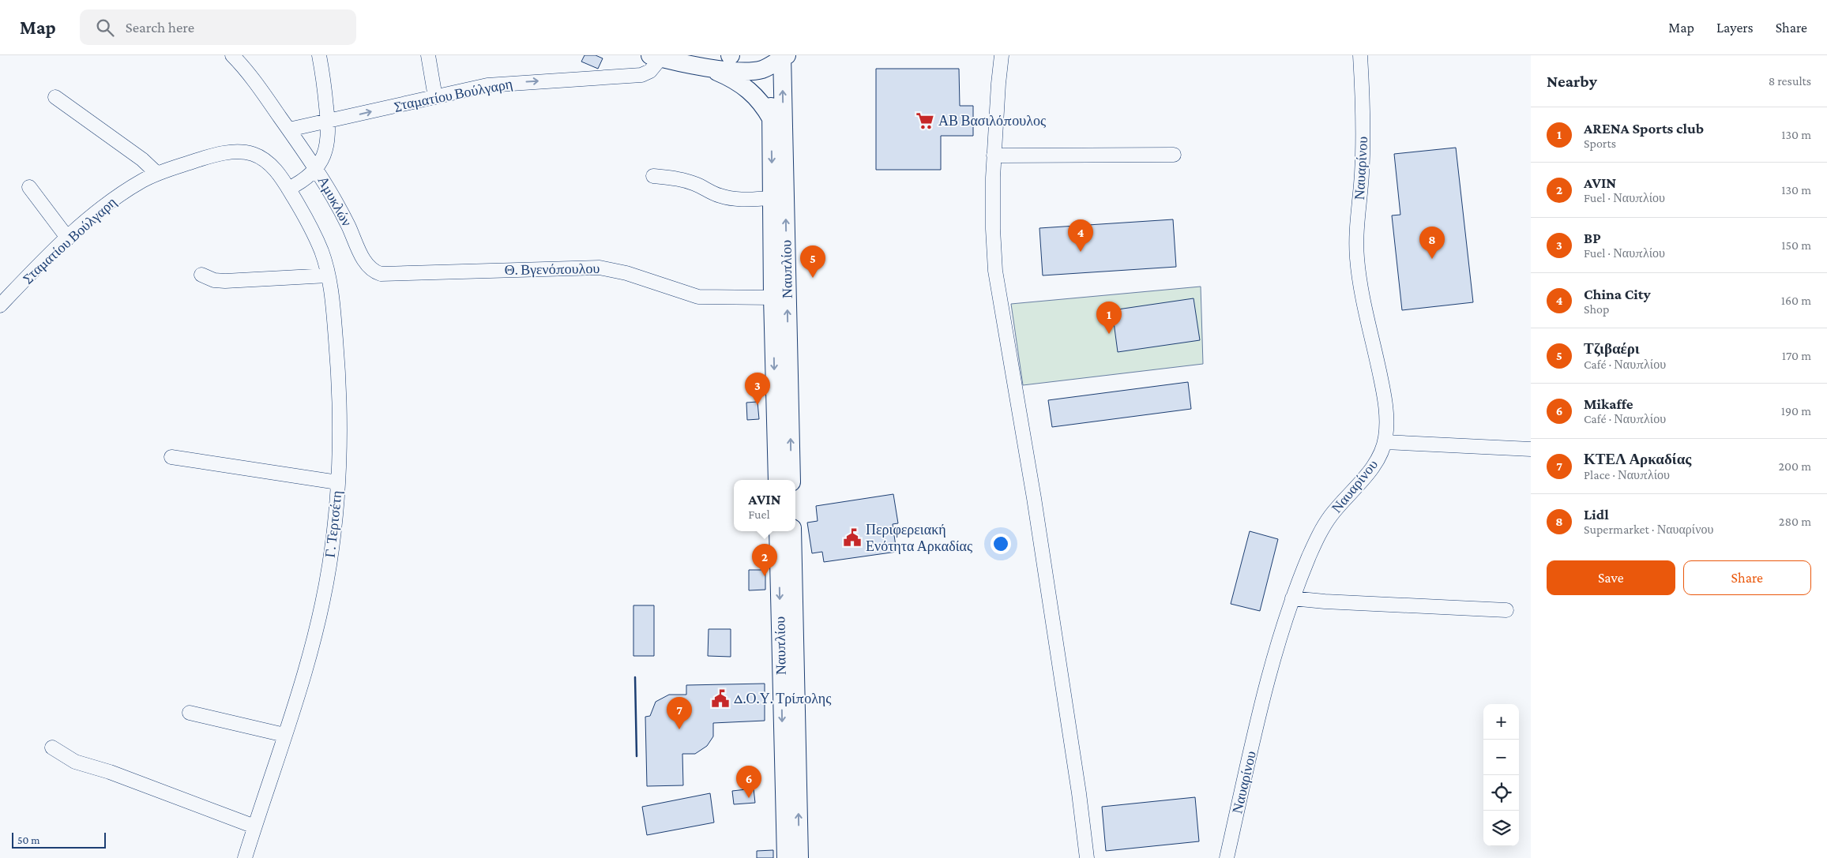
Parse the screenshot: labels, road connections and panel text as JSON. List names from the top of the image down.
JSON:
{
  "streets": {
    "main road": ["Ναυπλίου"],
    "street": [
      "Σταματίου Βούλγαρη",
      "Ναυαρίνου",
      "Αμυκλών",
      "Θ. Βγενόπουλου",
      "Γ. Τερτσέτη"
    ]
  },
  "crossings": [
    ["Σταματίου Βούλγαρη", "Αμυκλών"],
    ["Σταματίου Βούλγαρη", "Γ. Τερτσέτη"],
    ["Αμυκλών", "Θ. Βγενόπουλου"],
    ["Θ. Βγενόπουλου", "Ναυπλίου"]
  ],
  "one_way": ["Σταματίου Βούλγαρη"],
  "places": {
    "supermarket": ["ΑΒ Βασιλόπουλος"],
    "public building": ["Περιφερειακή Ενότητα Αρκαδίας", "Δ.Ο.Υ. Τρίπολης"]
  },
  "scale_bar": "50 m",
  "page": {
    "header": "Map",
    "search": "Search here",
    "nav": ["Map", "Layers", "Share"],
    "heading": ["Nearby", "8 results"],
    "list": [
      {
        "mark": "1",
        "name": "ARENA Sports club",
        "note": "Sports",
        "value": "130 m"
      },
      {
        "mark": "2",
        "name": "AVIN",
        "note": "Fuel · Ναυπλίου",
        "value": "130 m"
      },
      {
        "mark": "3",
        "name": "BP",
        "note": "Fuel · Ναυπλίου",
        "value": "150 m"
      },
      {
        "mark": "4",
        "name": "China City",
        "note": "Shop",
        "value": "160 m"
      },
      {
        "mark": "5",
        "name": "Τζιβαέρι",
        "note": "Café · Ναυπλίου",
        "value": "170 m"
      },
      {
        "mark": "6",
        "name": "Mikaffe",
        "note": "Café · Ναυπλίου",
        "value": "190 m"
      },
      {
        "mark": "7",
        "name": "ΚΤΕΛ Αρκαδίας",
        "note": "Place · Ναυπλίου",
        "value": "200 m"
      },
      {
        "mark": "8",
        "name": "Lidl",
        "note": "Supermarket · Ναυαρίνου",
        "value": "280 m"
      }
    ],
    "pins": [
      "4",
      "8",
      "5",
      "1",
      "3",
      "2",
      "7",
      "6"
    ],
    "popup": ["AVIN", "Fuel"],
    "buttons": ["Save", "Share"],
    "map_buttons": ["+", "−"],
    "scale": "50 m"
  }
}
